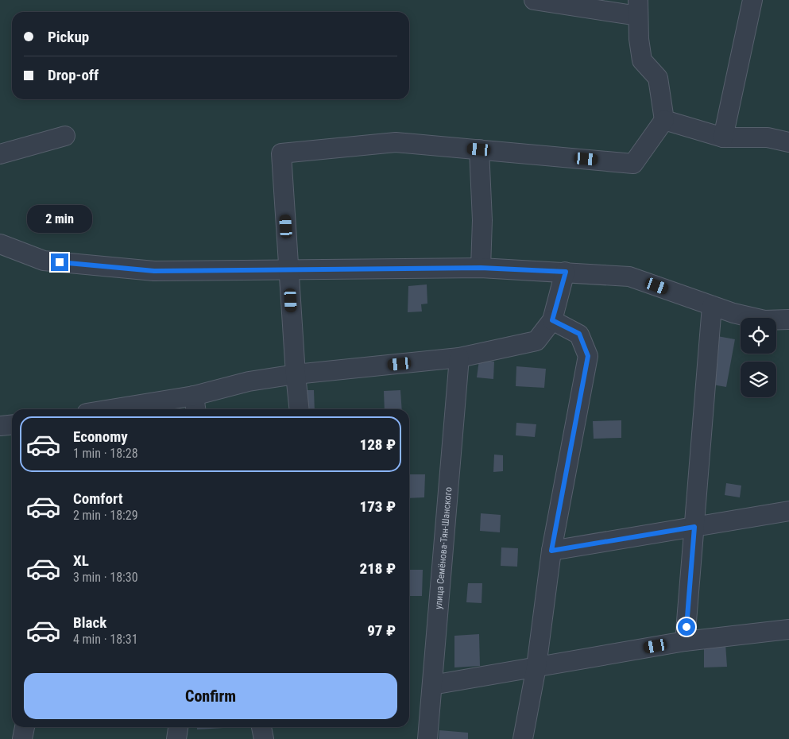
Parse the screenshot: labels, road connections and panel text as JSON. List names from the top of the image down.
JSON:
{
  "streets": {
    "street": ["улица Семёнова-Тян-Шанского"]
  },
  "page": {
    "banner": ["Pickup", "Drop-off"],
    "bubble": "2 min",
    "list": [
      {
        "name": "Economy",
        "note": "1 min · 18:28",
        "value": "128 ₽"
      },
      {
        "name": "Comfort",
        "note": "2 min · 18:29",
        "value": "173 ₽"
      },
      {
        "name": "XL",
        "note": "3 min · 18:30",
        "value": "218 ₽"
      },
      {
        "name": "Black",
        "note": "4 min · 18:31",
        "value": "97 ₽"
      }
    ],
    "buttons": "Confirm"
  }
}
